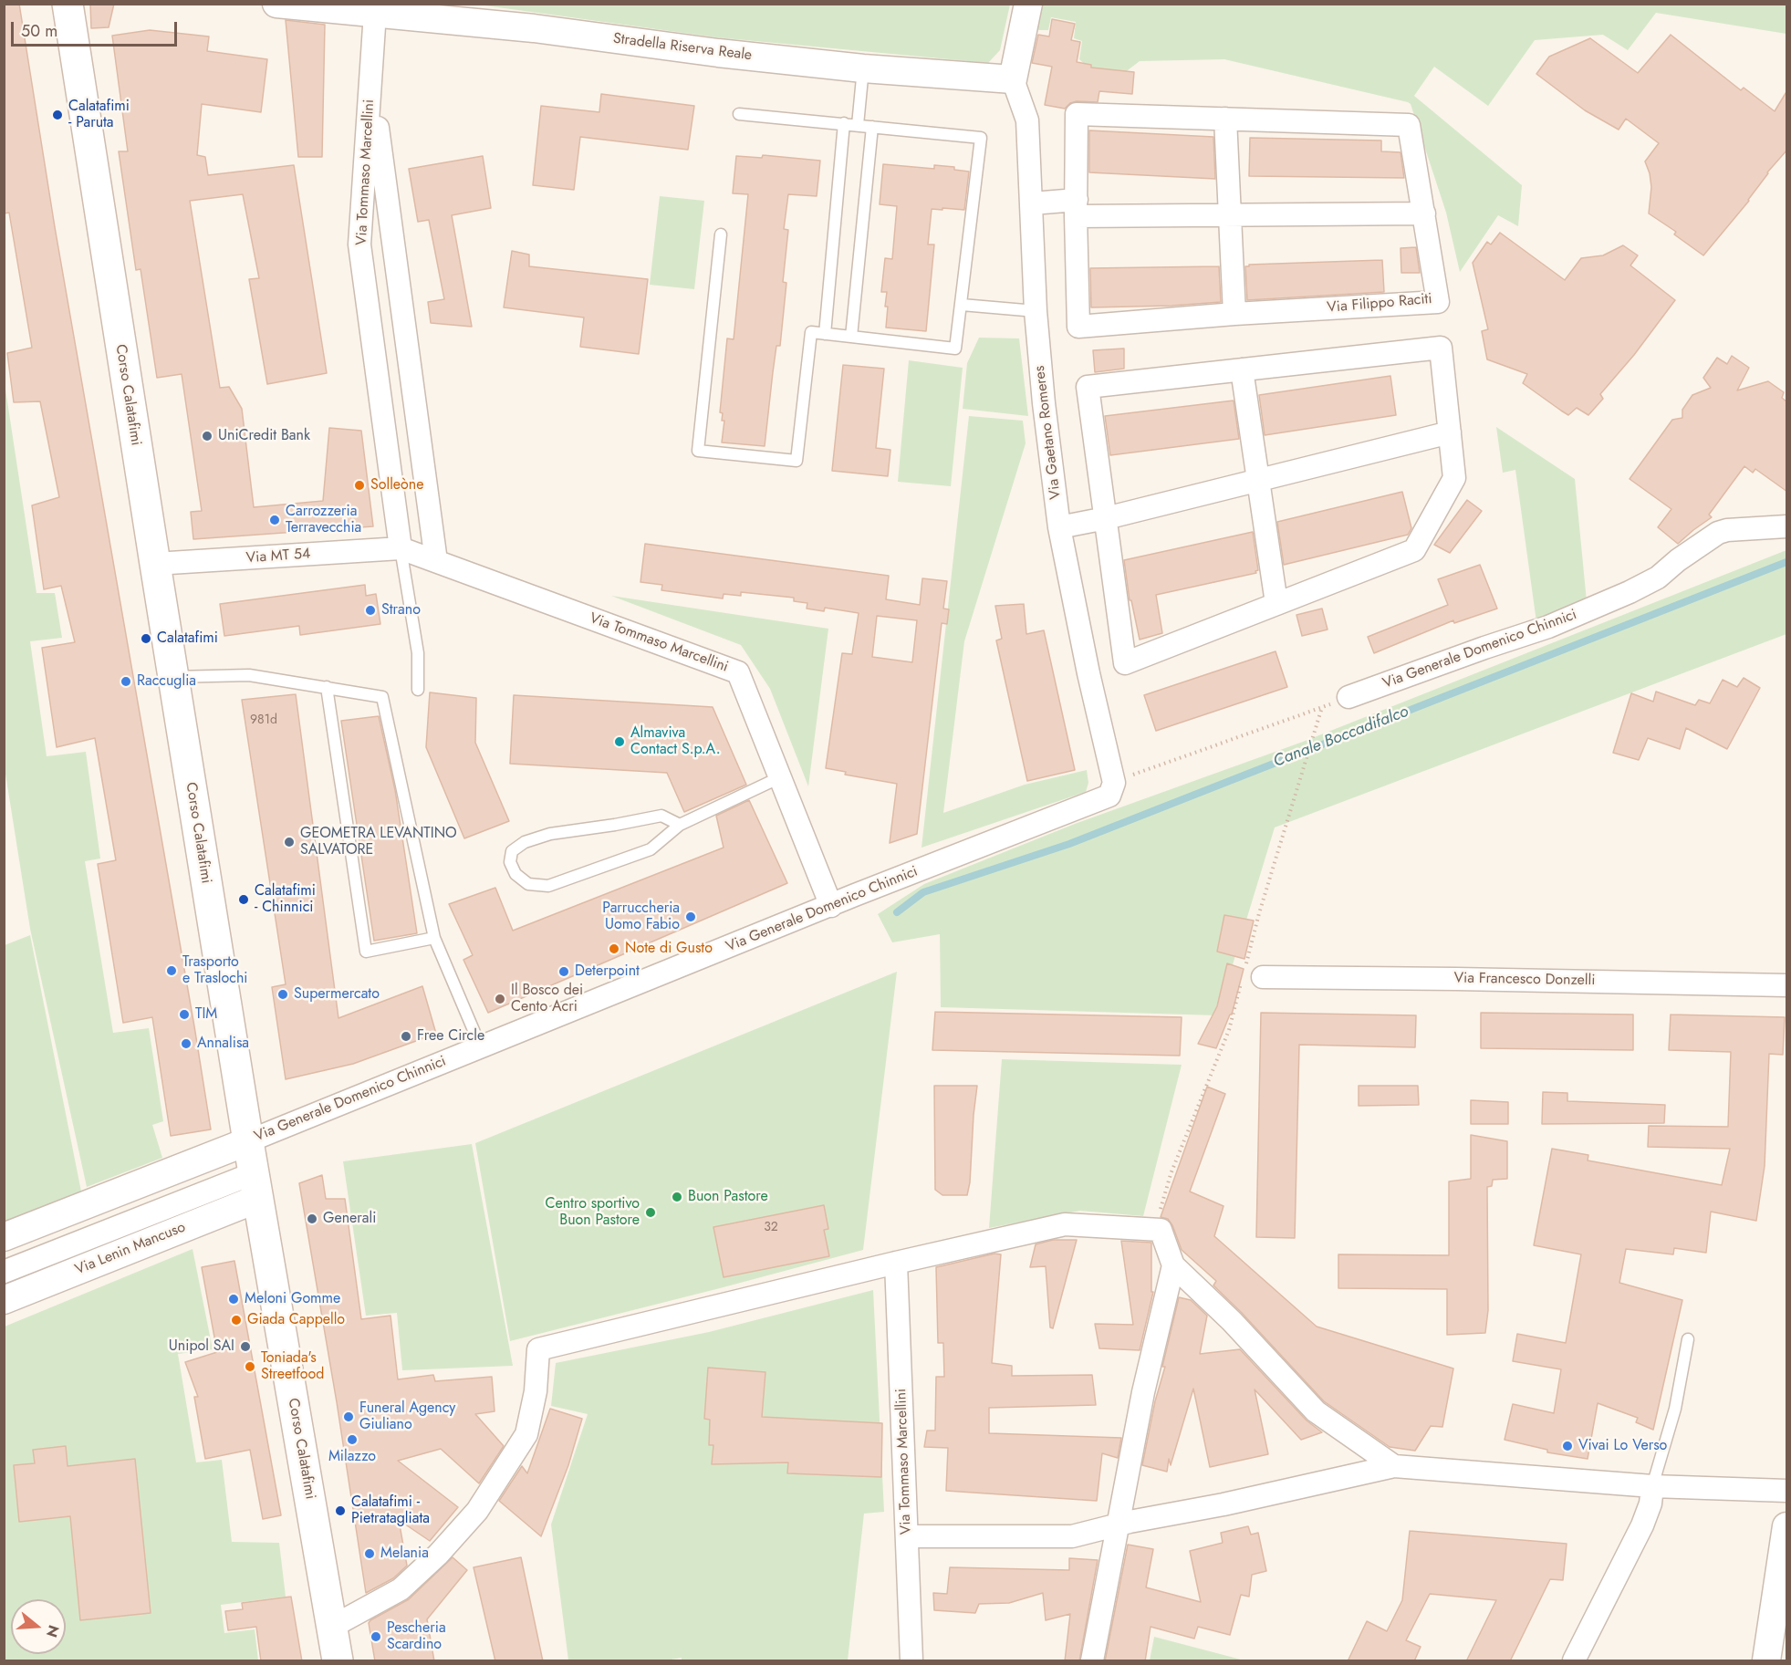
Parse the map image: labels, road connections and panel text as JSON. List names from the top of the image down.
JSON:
{
  "streets": {
    "main road": ["Corso Calatafimi"],
    "street": [
      "Stradella Riserva Reale",
      "Via Tommaso Marcellini",
      "Via Filippo Raciti",
      "Via Gaetano Romeres",
      "Via MT 54",
      "Via Generale Domenico Chinnici",
      "Via Francesco Donzelli",
      "Via Lenin Mancuso"
    ]
  },
  "crossings": [
    ["Stradella Riserva Reale", "Via Tommaso Marcellini"],
    ["Stradella Riserva Reale", "Via Gaetano Romeres"],
    ["Via Tommaso Marcellini", "Via MT 54"],
    ["Via Tommaso Marcellini", "Via Generale Domenico Chinnici"],
    ["Corso Calatafimi", "Via MT 54"],
    ["Corso Calatafimi", "Via Generale Domenico Chinnici"],
    ["Corso Calatafimi", "Via Lenin Mancuso"],
    ["Via Gaetano Romeres", "Via Generale Domenico Chinnici"]
  ],
  "water": ["Canale Boccadifalco"],
  "places": [
    "Calatafimi - Paruta",
    "UniCredit Bank",
    "Solleòne",
    "Carrozzeria Terravecchia",
    "Strano",
    "Calatafimi",
    "Raccuglia",
    "Almaviva Contact S.p.A.",
    "GEOMETRA LEVANTINO SALVATORE",
    "Calatafimi - Chinnici",
    "Parruccheria Uomo Fabio",
    "Note di Gusto",
    "Trasporto e Traslochi",
    "Deterpoint",
    "Supermercato",
    "Il Bosco dei Cento Acri",
    "TIM",
    "Free Circle",
    "Annalisa",
    "Buon Pastore",
    "Centro sportivo Buon Pastore",
    "Generali",
    "Meloni Gomme",
    "Giada Cappello",
    "Unipol SAI",
    "Toniada's Streetfood",
    "Funeral Agency Giuliano",
    "Milazzo",
    "Vivai Lo Verso",
    "Calatafimi - Pietratagliata",
    "Melania",
    "Pescheria Scardino"
  ],
  "house_numbers": ["981d", "32"],
  "scale_bar": "50 m",
  "north": "right"
}
